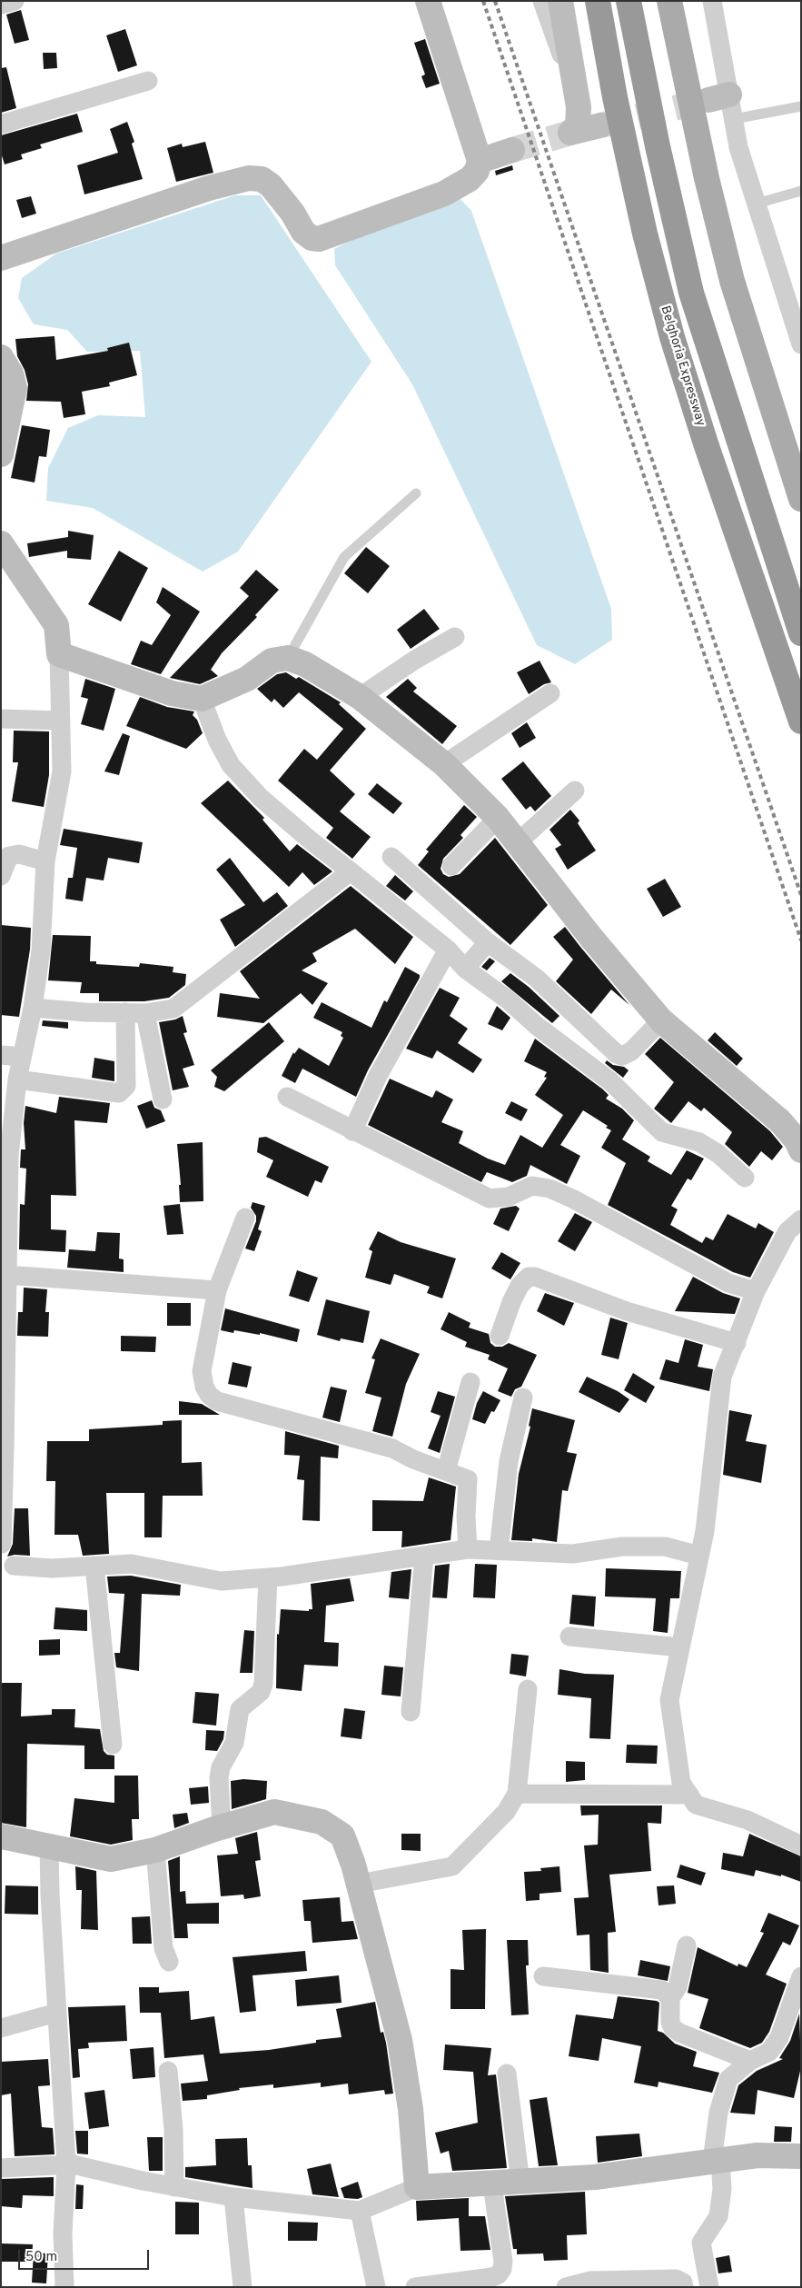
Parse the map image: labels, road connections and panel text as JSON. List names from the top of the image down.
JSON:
{
  "streets": {
    "highway": ["Belghoria Expressway"]
  },
  "scale_bar": "50 m"
}
